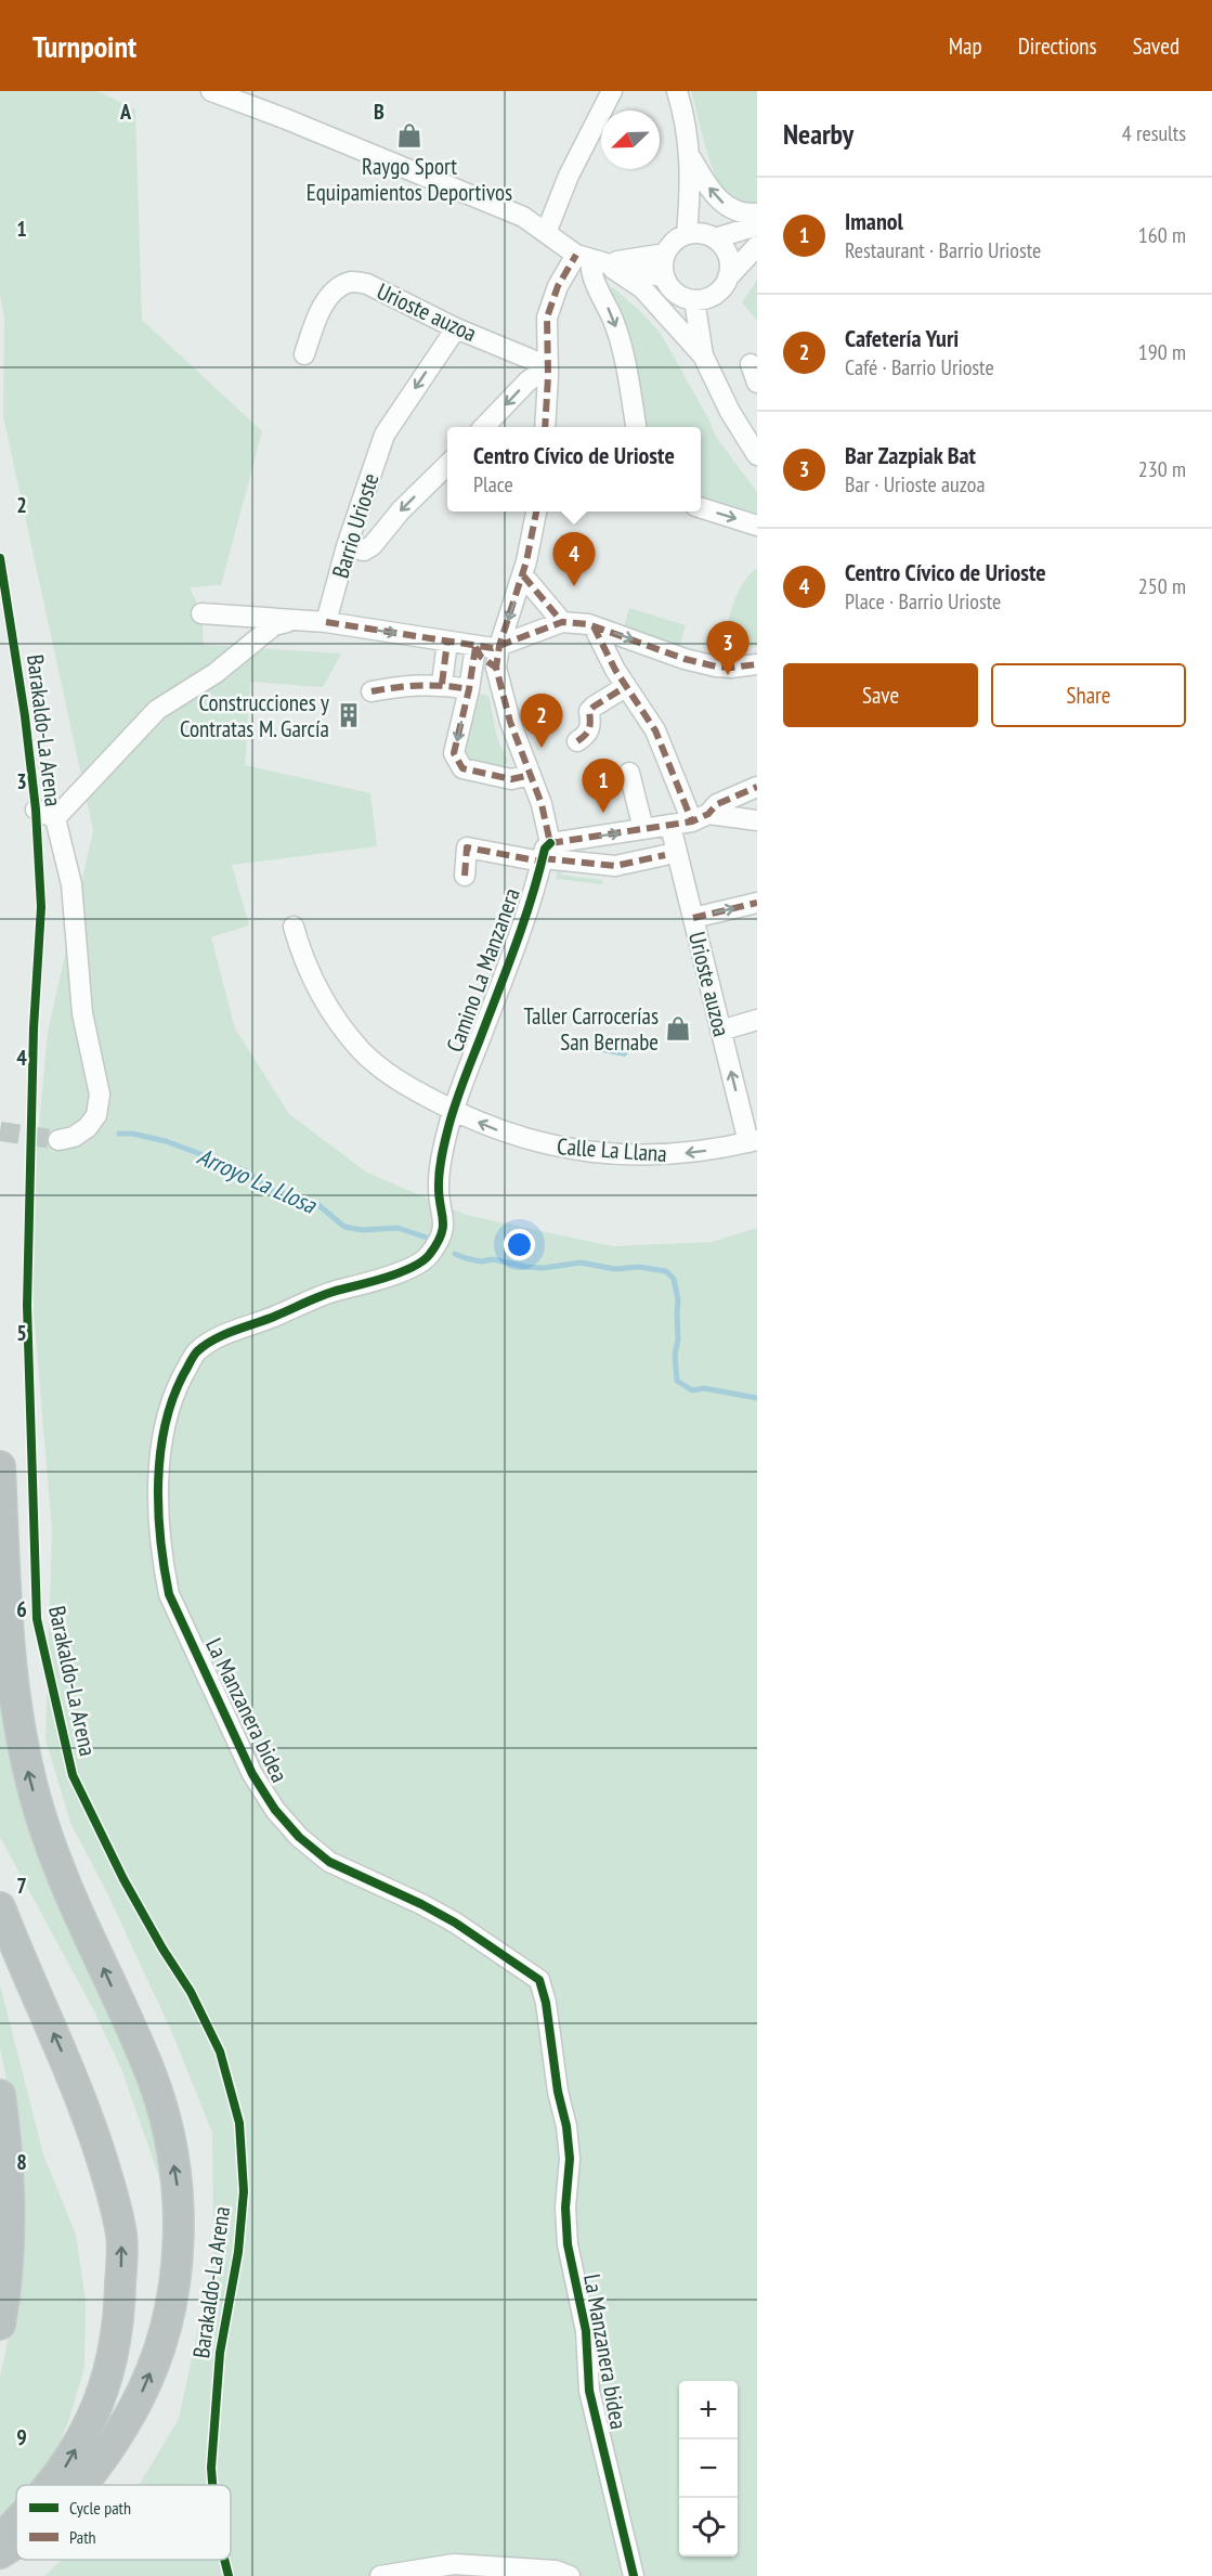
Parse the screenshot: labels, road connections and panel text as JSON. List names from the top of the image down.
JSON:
{
  "streets": {
    "street": [
      "Urioste auzoa",
      "Barrio Urioste",
      "Camino La Manzanera",
      "Calle La Llana",
      "La Manzanera bidea"
    ],
    "cycle path": ["Barakaldo-La Arena"]
  },
  "crossings": [
    ["Urioste auzoa", "Barrio Urioste"],
    ["Urioste auzoa", "Calle La Llana"],
    ["Camino La Manzanera", "Calle La Llana"],
    ["Camino La Manzanera", "La Manzanera bidea"],
    ["Calle La Llana", "La Manzanera bidea"]
  ],
  "one_way": ["Calle La Llana"],
  "water": ["Arroyo La Llosa"],
  "places": {
    "shop": ["Raygo Sport Equipamientos Deportivos", "Taller Carrocerías San Bernabe"],
    "building": ["Construcciones y Contratas M. García"]
  },
  "legend": ["Cycle path", "Path"],
  "north": "bottom left",
  "page": {
    "header": "Turnpoint",
    "nav": ["Map", "Directions", "Saved"],
    "heading": ["Nearby", "4 results"],
    "list": [
      {
        "mark": "1",
        "name": "Imanol",
        "note": "Restaurant · Barrio Urioste",
        "value": "160 m"
      },
      {
        "mark": "2",
        "name": "Cafetería Yuri",
        "note": "Café · Barrio Urioste",
        "value": "190 m"
      },
      {
        "mark": "3",
        "name": "Bar Zazpiak Bat",
        "note": "Bar · Urioste auzoa",
        "value": "230 m"
      },
      {
        "mark": "4",
        "name": "Centro Cívico de Urioste",
        "note": "Place · Barrio Urioste",
        "value": "250 m"
      }
    ],
    "popup": ["Centro Cívico de Urioste", "Place"],
    "pins": [
      "4",
      "3",
      "2",
      "1"
    ],
    "buttons": ["Save", "Share"],
    "map_buttons": ["+", "−"]
  },
  "grid": {
    "columns": ["A", "B"],
    "rows": [
      "1",
      "2",
      "3",
      "4",
      "5",
      "6",
      "7",
      "8",
      "9"
    ]
  }
}
